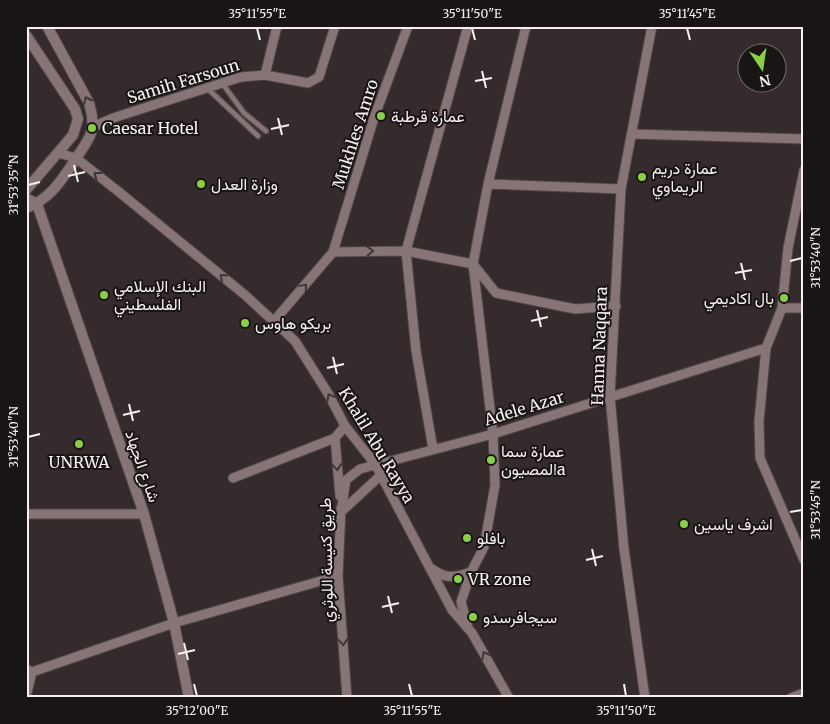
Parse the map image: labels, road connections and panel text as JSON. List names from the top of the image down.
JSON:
{
  "streets": {
    "street": [
      "Samih Farsoun",
      "Mukhles Amro",
      "Hanna Naqqara",
      "Adele Azar",
      "Khalil Abu Rayya",
      "شارع الجهاد",
      "طريق كنيسة اللوثري"
    ]
  },
  "crossings": [
    ["Hanna Naqqara", "Adele Azar"],
    ["Adele Azar", "Khalil Abu Rayya"],
    ["Adele Azar", "طريق كنيسة اللوثري"]
  ],
  "one_way": ["Khalil Abu Rayya", "طريق كنيسة اللوثري"],
  "places": [
    "عمارة قرطبة",
    "Caesar Hotel",
    "عمارة دريم الريماوي",
    "وزارة العدل",
    "البنك الإسلامي الفلسطيني",
    "بال اكاديمي",
    "بريكو هاوس",
    "UNRWA",
    "عمارة سما المصيونa",
    "اشرف ياسين",
    "بافلو",
    "VR zone",
    "سيجافرسدو"
  ],
  "north": "bottom",
  "coordinates": [
    "35°11'55\"E",
    "35°11'50\"E",
    "35°11'45\"E",
    "31°53'35\"N",
    "31°53'40\"N",
    "31°53'45\"N",
    "35°12'00\"E"
  ]
}
